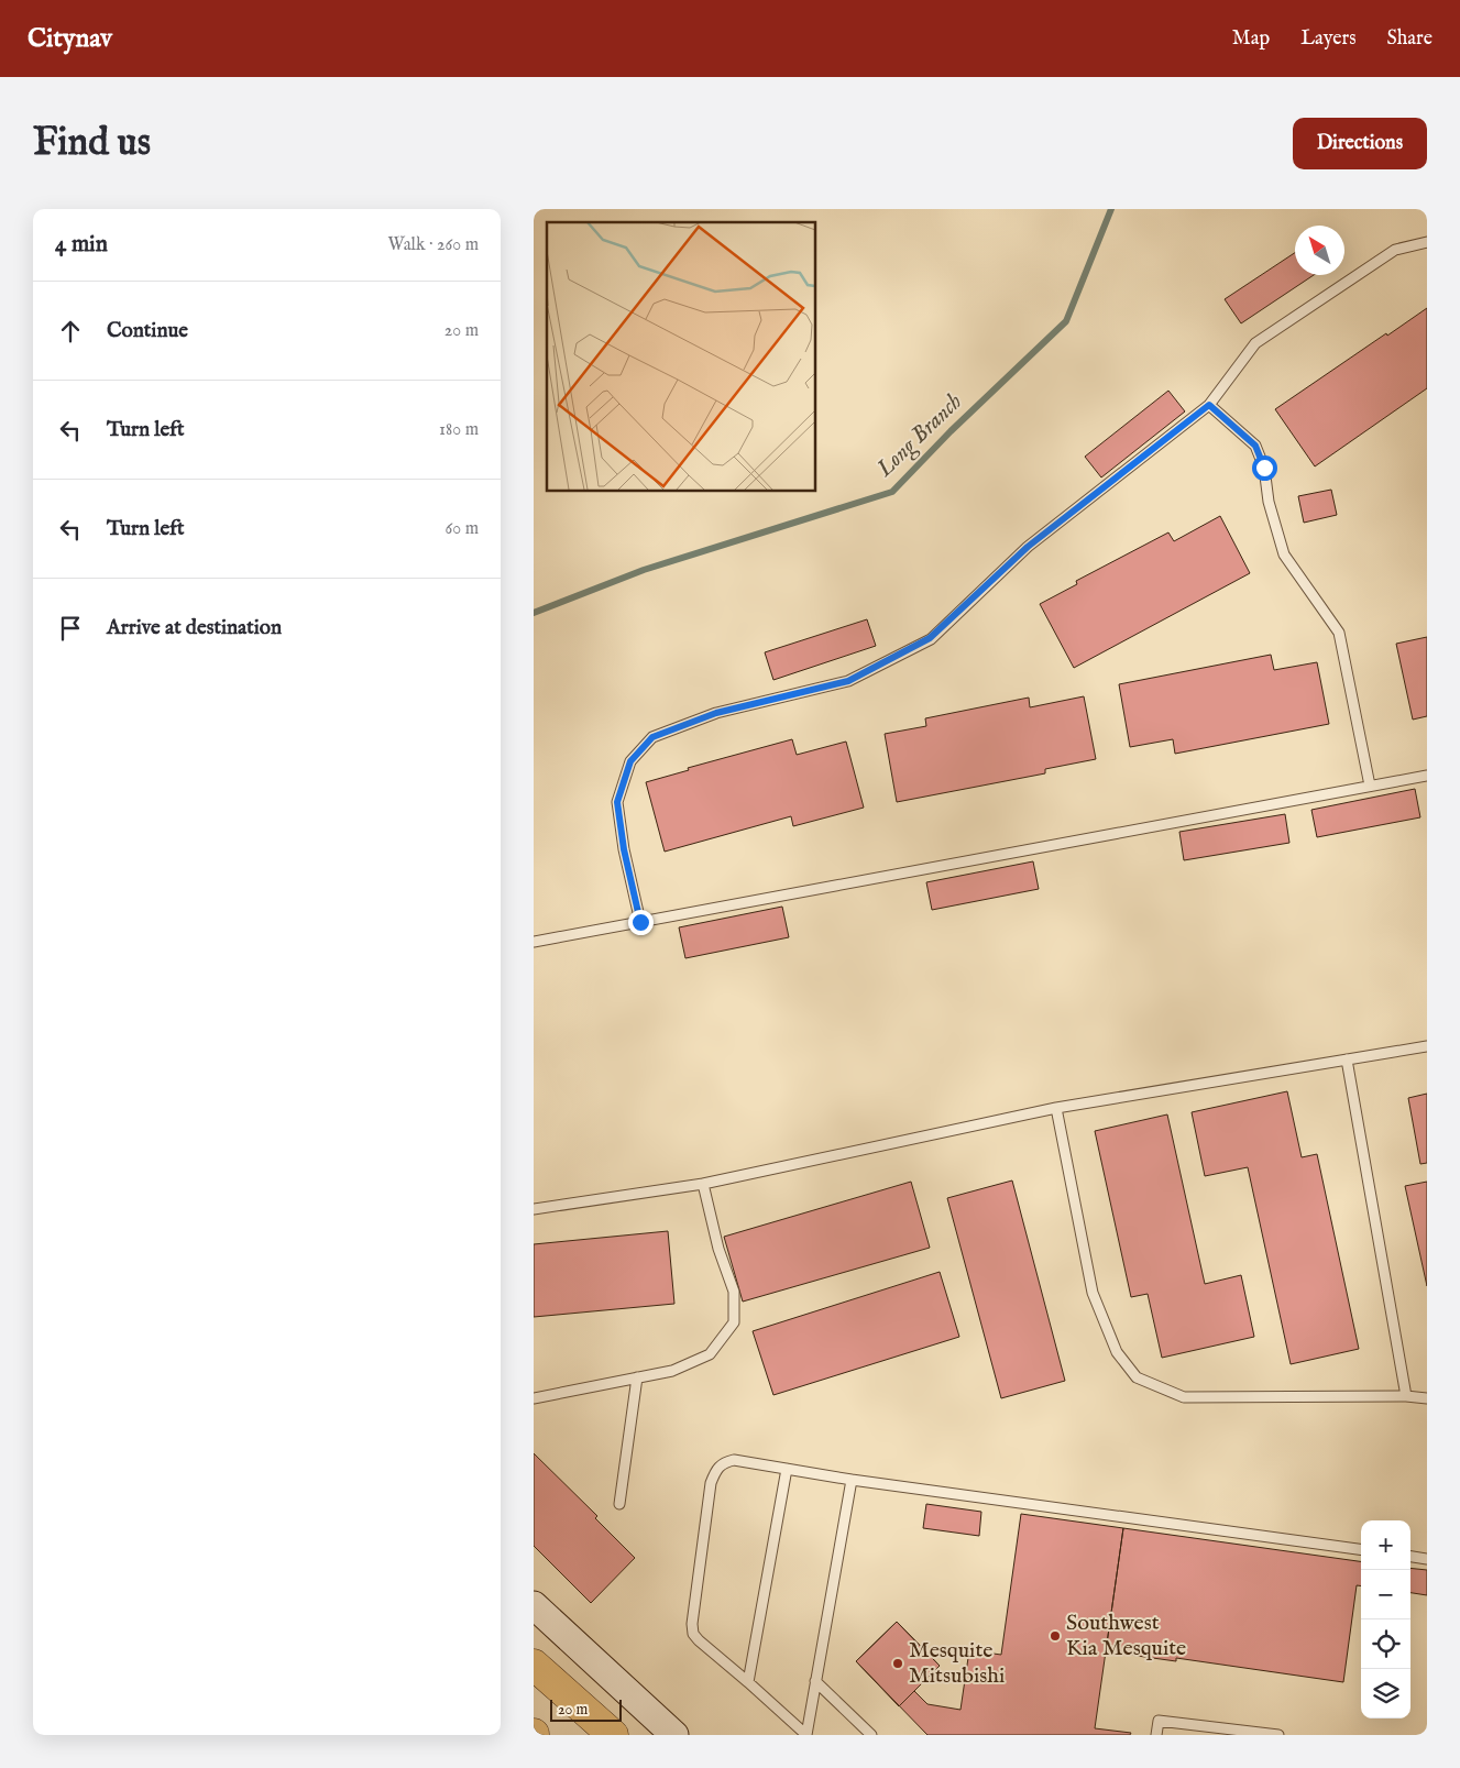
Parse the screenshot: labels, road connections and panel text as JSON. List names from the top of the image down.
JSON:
{
  "water": ["Long Branch"],
  "places": ["Southwest Kia Mesquite", "Mesquite Mitsubishi"],
  "scale_bar": "20 m",
  "north": "top left",
  "page": {
    "header": "Citynav",
    "nav": ["Map", "Layers", "Share"],
    "buttons": "Directions",
    "title": "Find us",
    "heading": ["4 min", "Walk · 260 m"],
    "list": [
      ["Continue", "20 m"],
      ["Turn left", "180 m"],
      ["Turn left", "60 m"],
      "Arrive at destination"
    ],
    "map_buttons": ["+", "−"],
    "scale": "20 m"
  }
}
